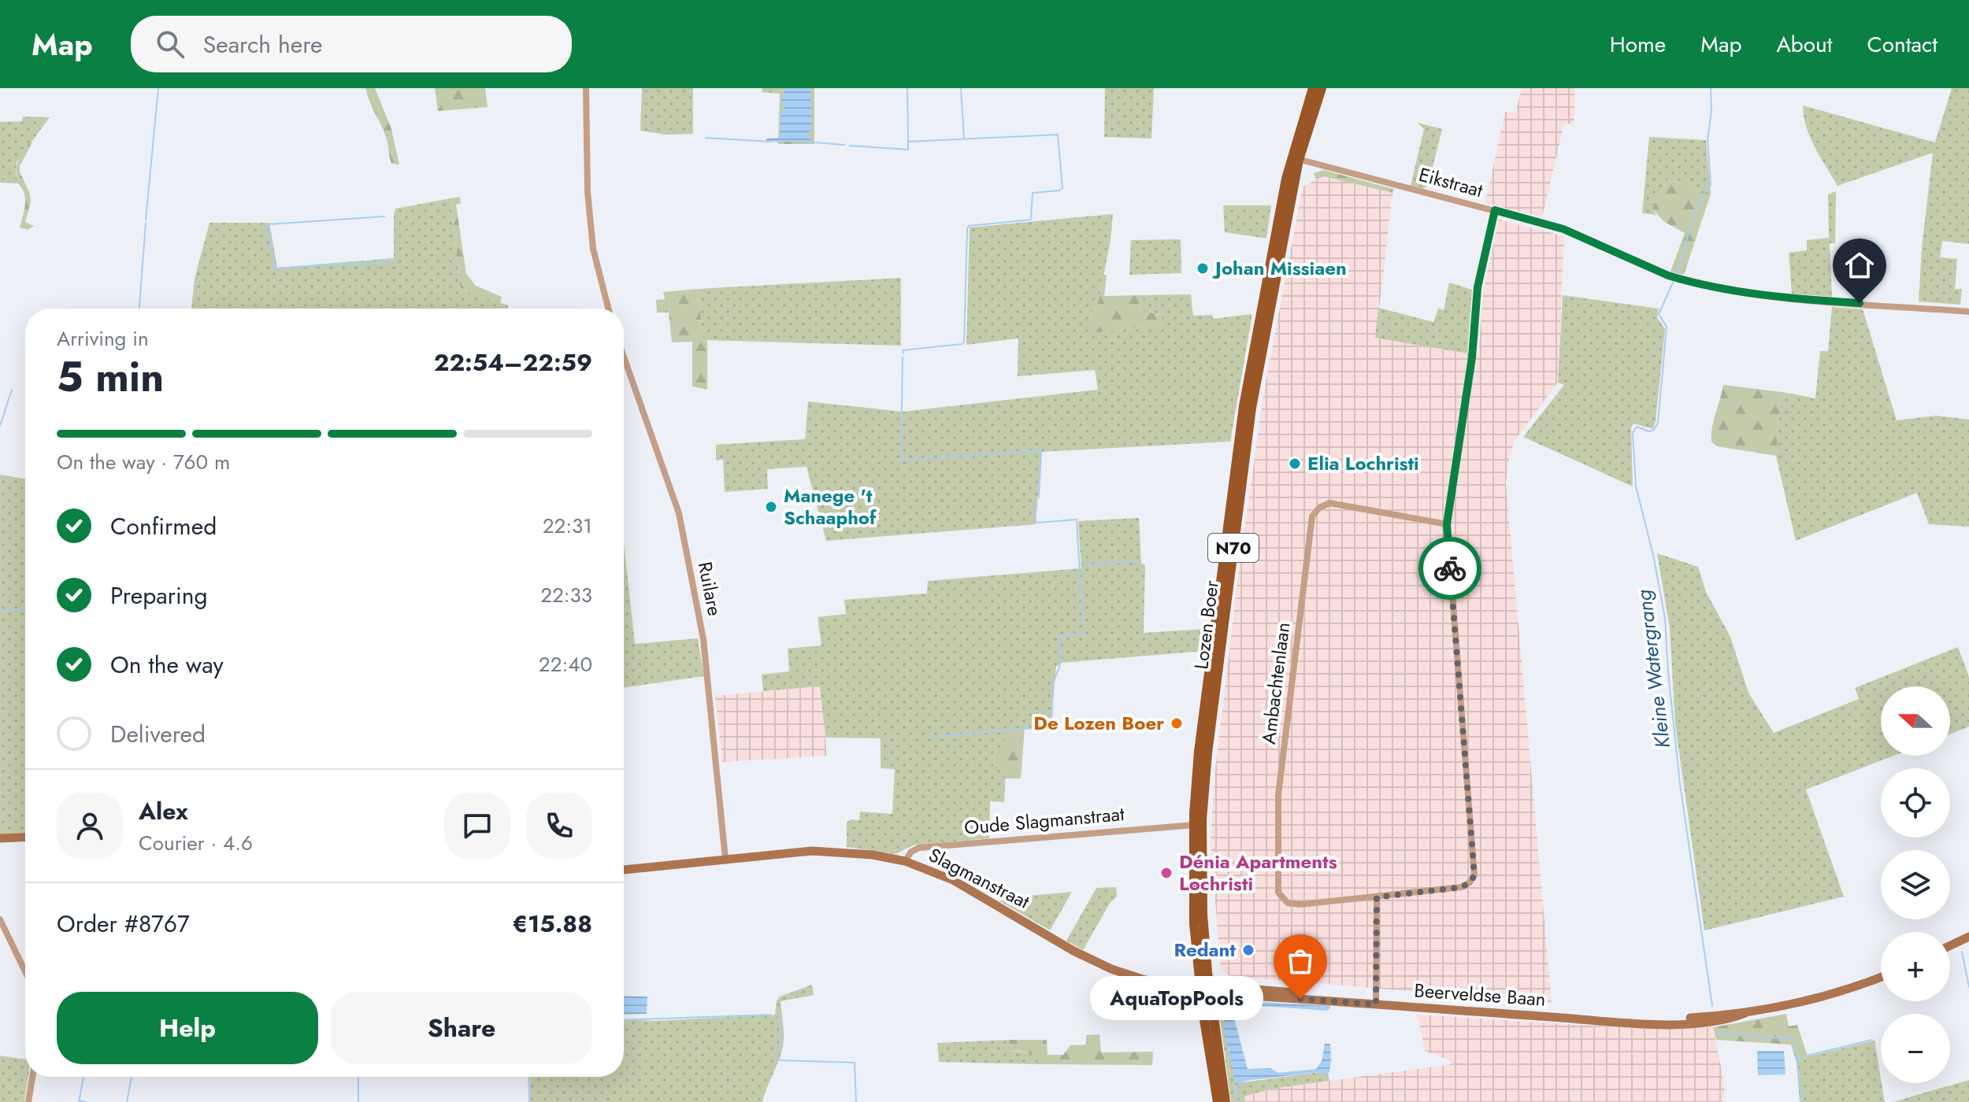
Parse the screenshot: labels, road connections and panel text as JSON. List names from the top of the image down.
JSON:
{
  "streets": {
    "main road": [
      "N70",
      "Lozen Boer",
      "Slagmanstraat",
      "Beerveldse Baan"
    ],
    "street": [
      "Eikstraat",
      "Ruilare",
      "Ambachtenlaan",
      "Oude Slagmanstraat"
    ]
  },
  "crossings": [
    ["Eikstraat", "N70"],
    ["Eikstraat", "Lozen Boer"],
    ["N70", "Lozen Boer"],
    ["N70", "Oude Slagmanstraat"],
    ["N70", "Slagmanstraat"],
    ["N70", "Beerveldse Baan"],
    ["Ruilare", "Slagmanstraat"],
    ["Lozen Boer", "Oude Slagmanstraat"],
    ["Lozen Boer", "Slagmanstraat"],
    ["Lozen Boer", "Beerveldse Baan"],
    ["Oude Slagmanstraat", "Slagmanstraat"],
    ["Slagmanstraat", "Beerveldse Baan"]
  ],
  "water": ["Kleine Watergrang"],
  "places": [
    "Johan Missiaen",
    "Elia Lochristi",
    "Manege 't Schaaphof",
    "De Lozen Boer",
    "Dénia Apartments Lochristi",
    "Redant",
    "AquaTopPools"
  ],
  "north": "left",
  "page": {
    "header": "Map",
    "search": "Search here",
    "nav": [
      "Home",
      "Map",
      "About",
      "Contact"
    ],
    "heading": ["5 min", "Arriving in", "22:54–22:59"],
    "panel": [
      "Alex",
      "Courier · 4.6",
      "Order #8767",
      "€15.88"
    ],
    "bar": "On the way · 760 m",
    "list": [
      ["Confirmed", "22:31"],
      ["Preparing", "22:33"],
      ["On the way", "22:40"],
      "Delivered"
    ],
    "map_buttons": ["+", "−"],
    "bubble": "AquaTopPools",
    "buttons": ["Help", "Share"]
  }
}
